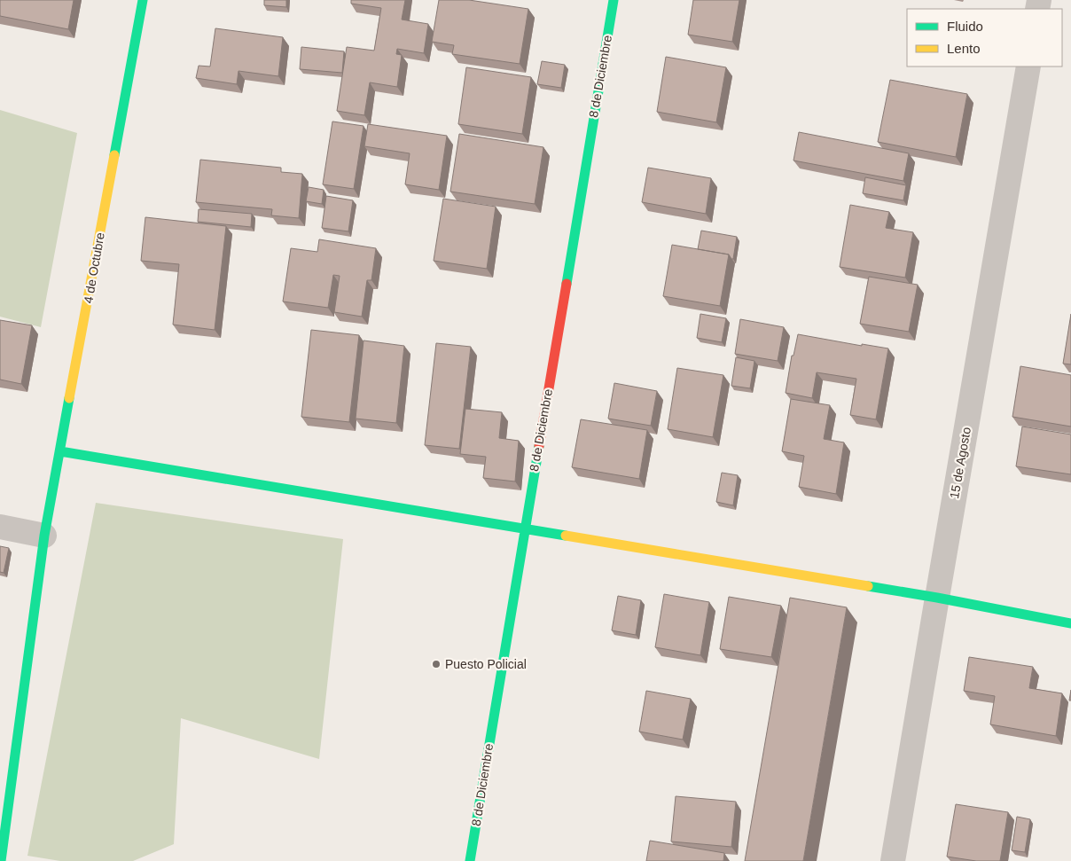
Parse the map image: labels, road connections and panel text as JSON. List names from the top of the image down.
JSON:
{
  "streets": {
    "street": ["8 de Diciembre", "4 de Octubre", "15 de Agosto"]
  },
  "places": ["Puesto Policial"],
  "legend": ["Fluido", "Lento"]
}
